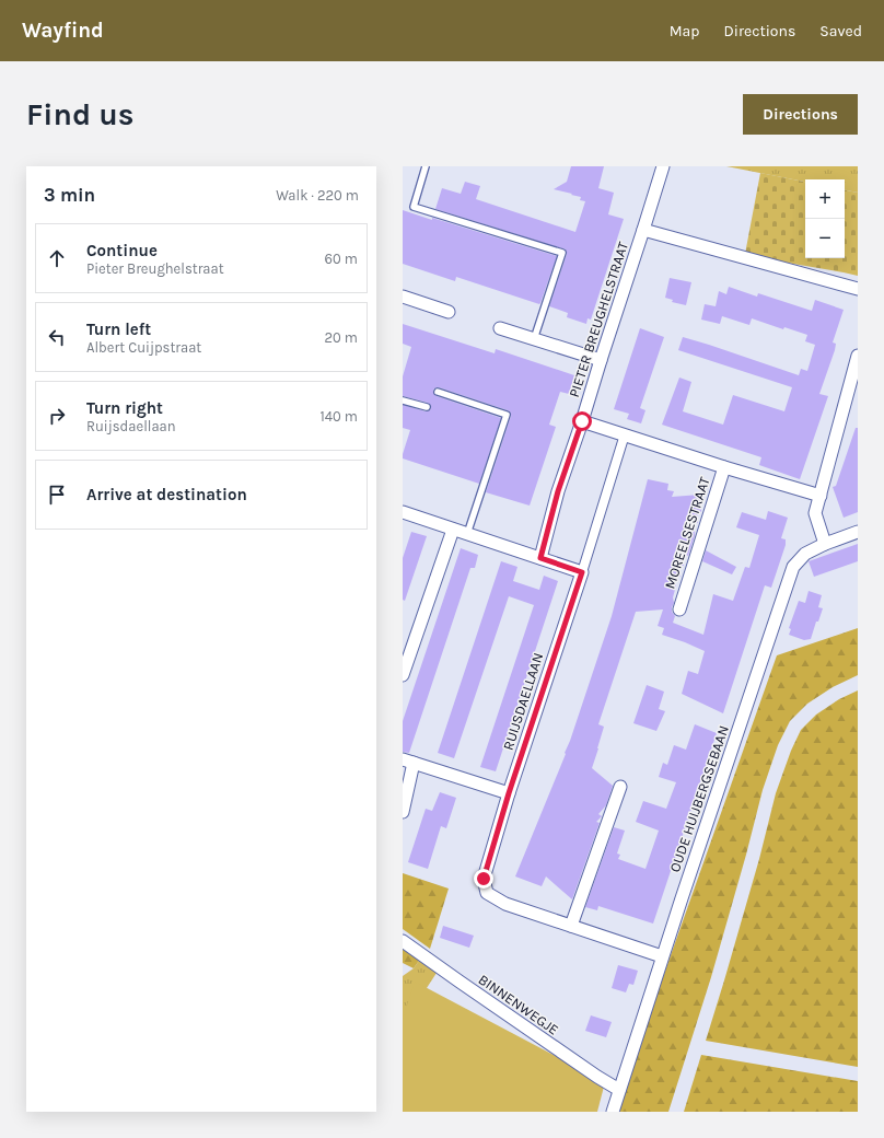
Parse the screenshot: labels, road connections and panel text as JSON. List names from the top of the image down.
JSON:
{
  "streets": {
    "street": [
      "PIETER BREUGHELSTRAAT",
      "MOREELSESTRAAT",
      "RUIJSDAELLAAN",
      "OUDE HUIJBERGSEBAAN",
      "BINNENWEGJE"
    ]
  },
  "crossings": [
    ["PIETER BREUGHELSTRAAT", "MOREELSESTRAAT"],
    ["MOREELSESTRAAT", "RUIJSDAELLAAN"],
    ["RUIJSDAELLAAN", "OUDE HUIJBERGSEBAAN"],
    ["OUDE HUIJBERGSEBAAN", "BINNENWEGJE"]
  ],
  "page": {
    "header": "Wayfind",
    "nav": ["Map", "Directions", "Saved"],
    "buttons": "Directions",
    "title": "Find us",
    "heading": ["3 min", "Walk · 220 m"],
    "map_buttons": ["+", "−"],
    "list": [
      ["Continue", "Pieter Breughelstraat", "60 m"],
      ["Turn left", "Albert Cuijpstraat", "20 m"],
      ["Turn right", "Ruijsdaellaan", "140 m"],
      "Arrive at destination"
    ]
  }
}
